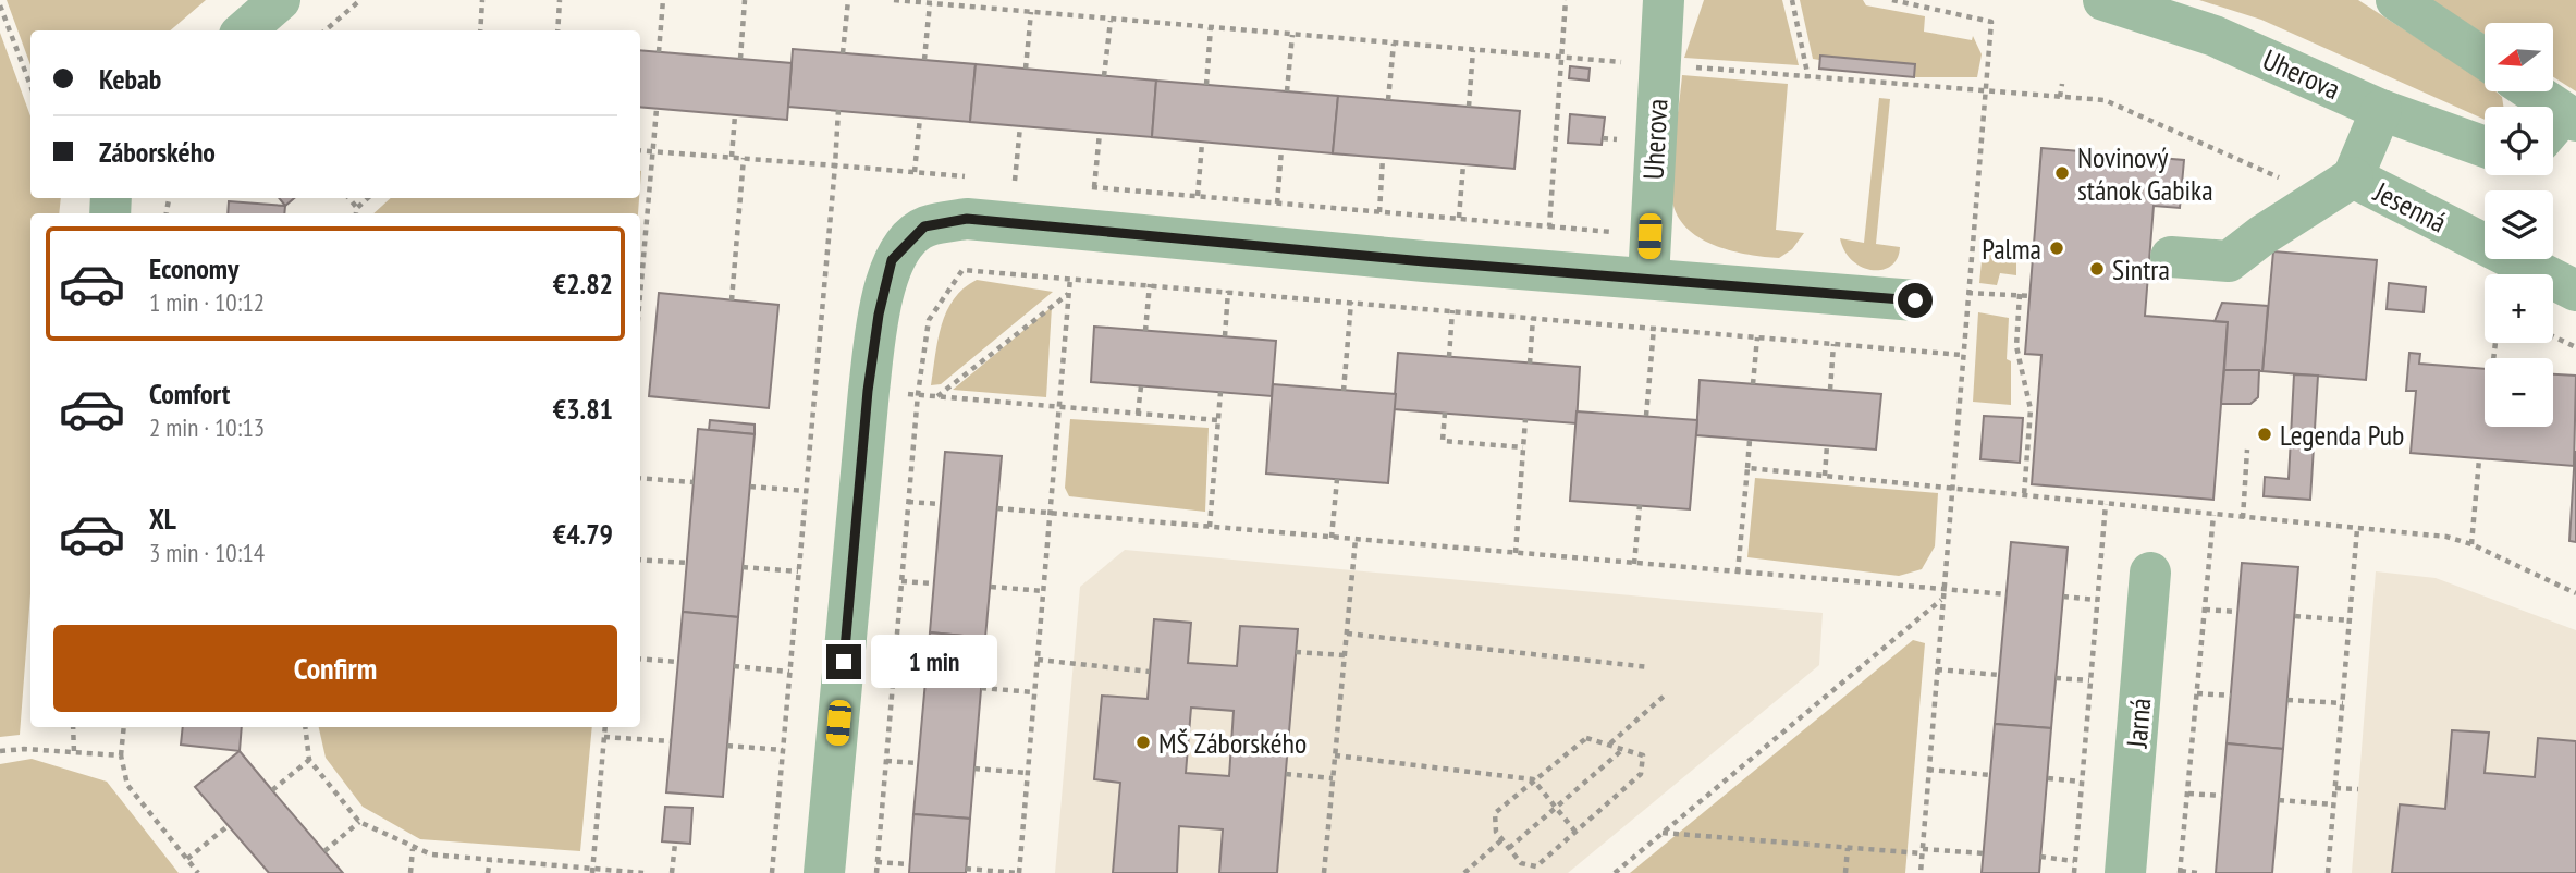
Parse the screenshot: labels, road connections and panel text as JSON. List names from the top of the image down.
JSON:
{
  "streets": {
    "street": ["Uherova", "Jesenná", "Jarná"]
  },
  "crossings": [
    ["Uherova", "Jesenná"]
  ],
  "places": [
    "Novinový stánok Gabika",
    "Palma",
    "Sintra",
    "Legenda Pub",
    "MŠ Záborského"
  ],
  "north": "left",
  "page": {
    "map_buttons": ["+", "−"],
    "banner": ["Kebab", "Záborského"],
    "list": [
      {
        "name": "Economy",
        "note": "1 min · 10:12",
        "value": "€2.82"
      },
      {
        "name": "Comfort",
        "note": "2 min · 10:13",
        "value": "€3.81"
      },
      {
        "name": "XL",
        "note": "3 min · 10:14",
        "value": "€4.79"
      }
    ],
    "buttons": "Confirm",
    "bubble": "1 min"
  }
}
